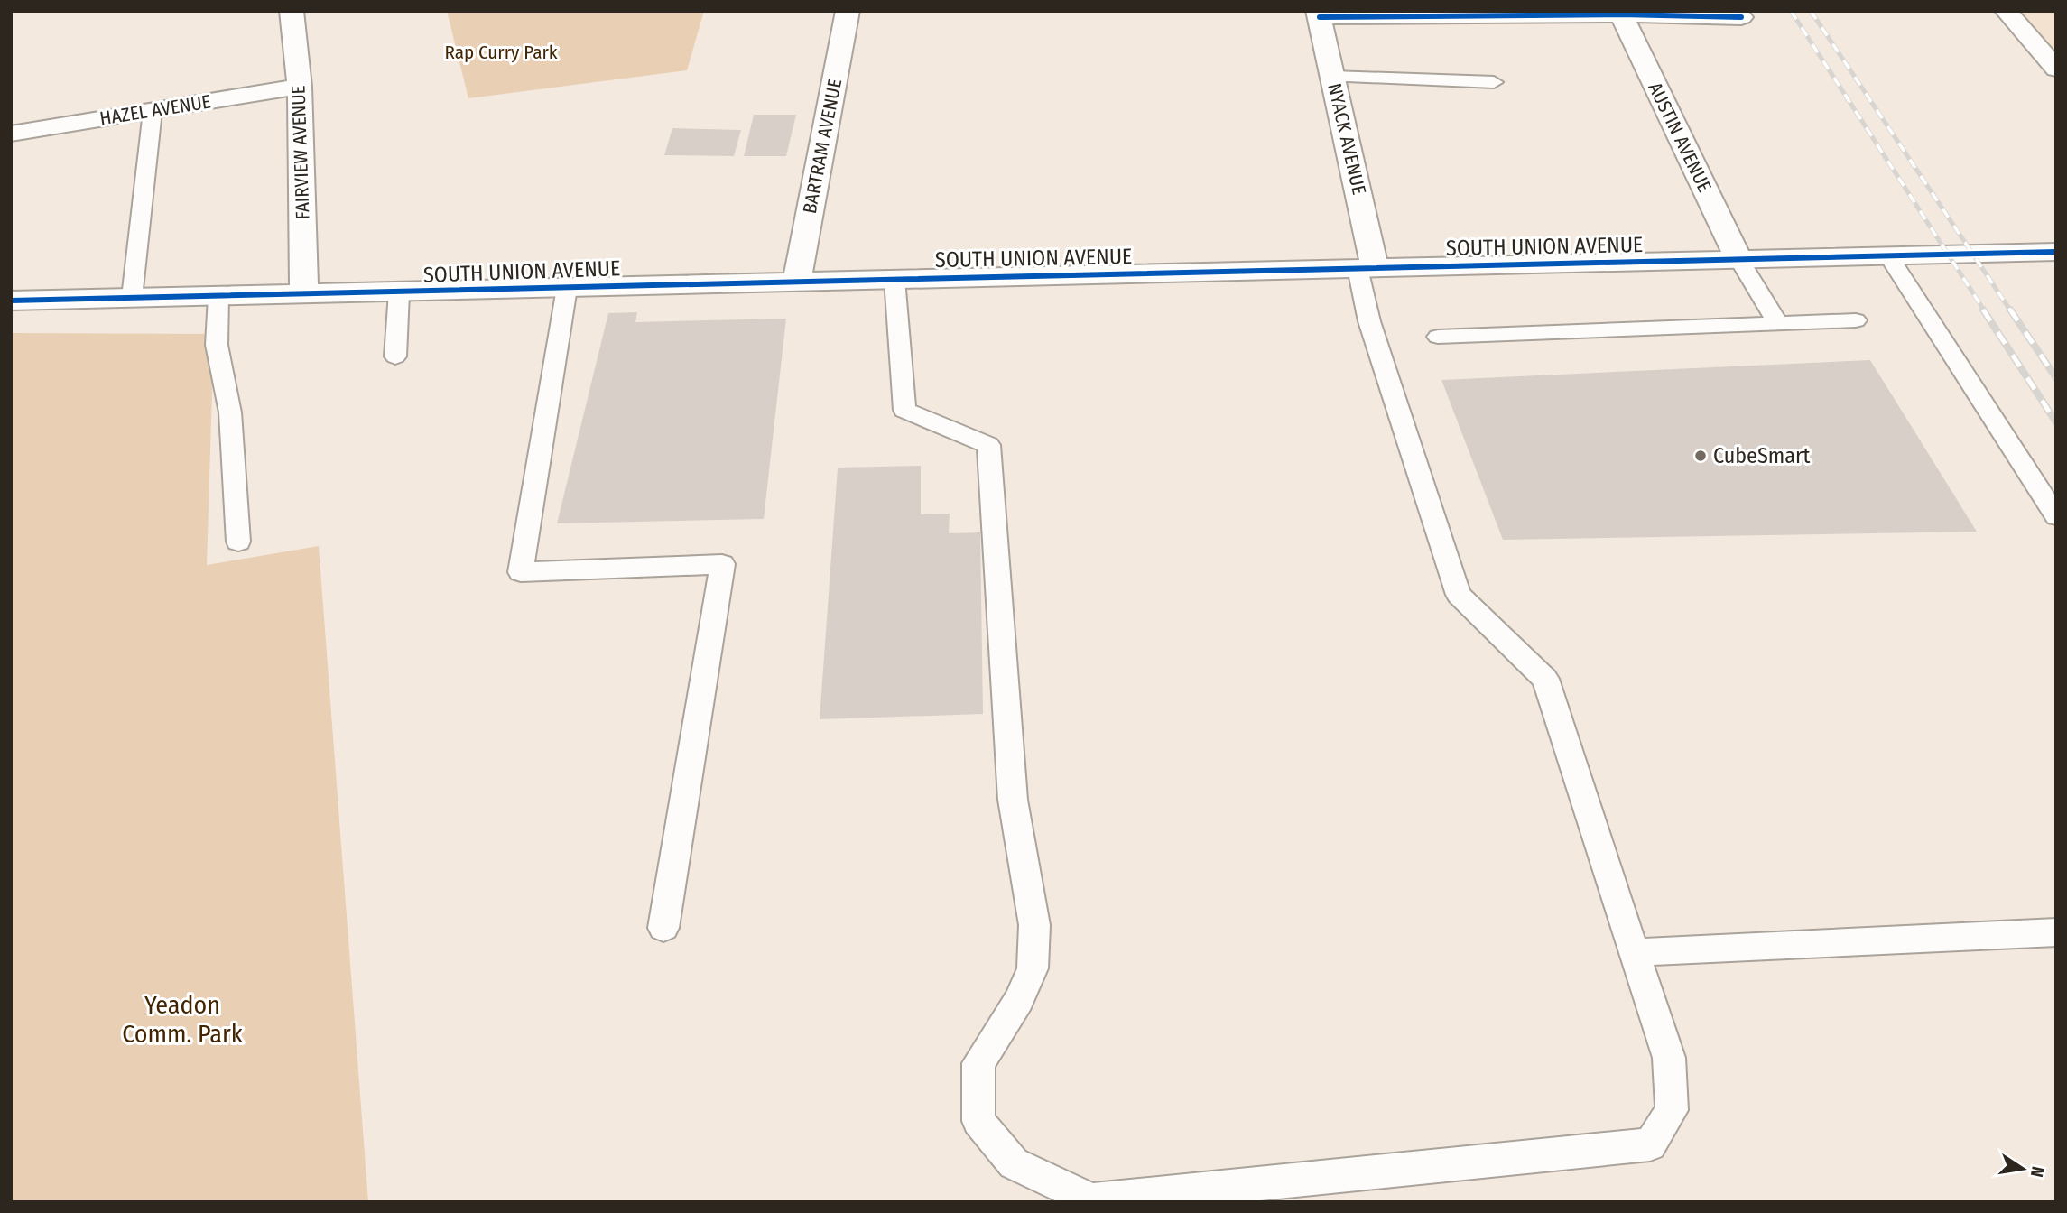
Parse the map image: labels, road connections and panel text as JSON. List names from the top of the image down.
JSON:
{
  "streets": {
    "street": [
      "HAZEL AVENUE",
      "AUSTIN AVENUE",
      "NYACK AVENUE",
      "BARTRAM AVENUE",
      "FAIRVIEW AVENUE",
      "SOUTH UNION AVENUE"
    ]
  },
  "crossings": [
    ["HAZEL AVENUE", "FAIRVIEW AVENUE"],
    ["AUSTIN AVENUE", "SOUTH UNION AVENUE"],
    ["NYACK AVENUE", "SOUTH UNION AVENUE"],
    ["BARTRAM AVENUE", "SOUTH UNION AVENUE"],
    ["FAIRVIEW AVENUE", "SOUTH UNION AVENUE"]
  ],
  "parks": ["Rap Curry Park", "Yeadon Comm. Park"],
  "places": ["CubeSmart"],
  "north": "right"
}
